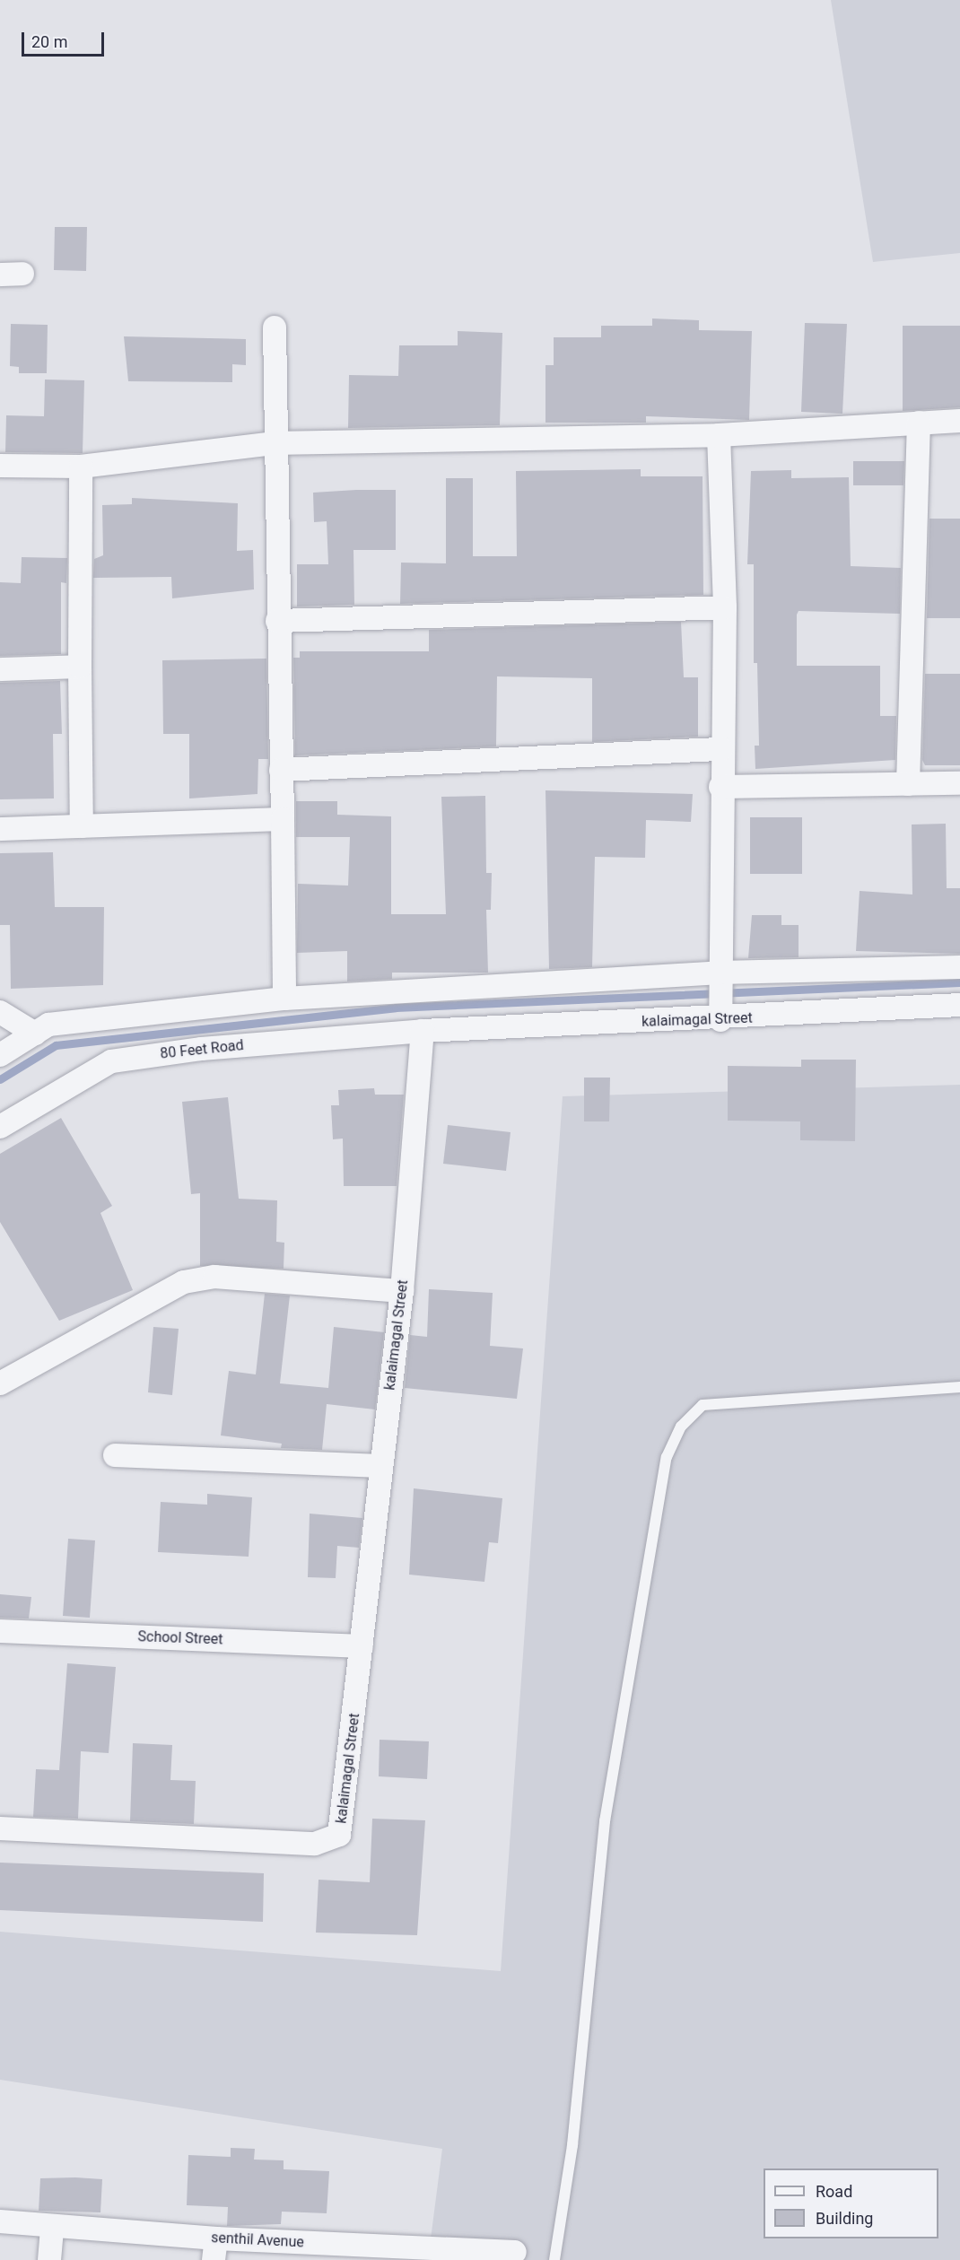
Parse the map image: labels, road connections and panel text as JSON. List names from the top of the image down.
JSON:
{
  "streets": {
    "street": [
      "kalaimagal Street",
      "80 Feet Road",
      "School Street",
      "senthil Avenue"
    ]
  },
  "crossings": [
    ["kalaimagal Street", "80 Feet Road"],
    ["kalaimagal Street", "School Street"]
  ],
  "legend": ["Road", "Building"],
  "scale_bar": "20 m"
}
